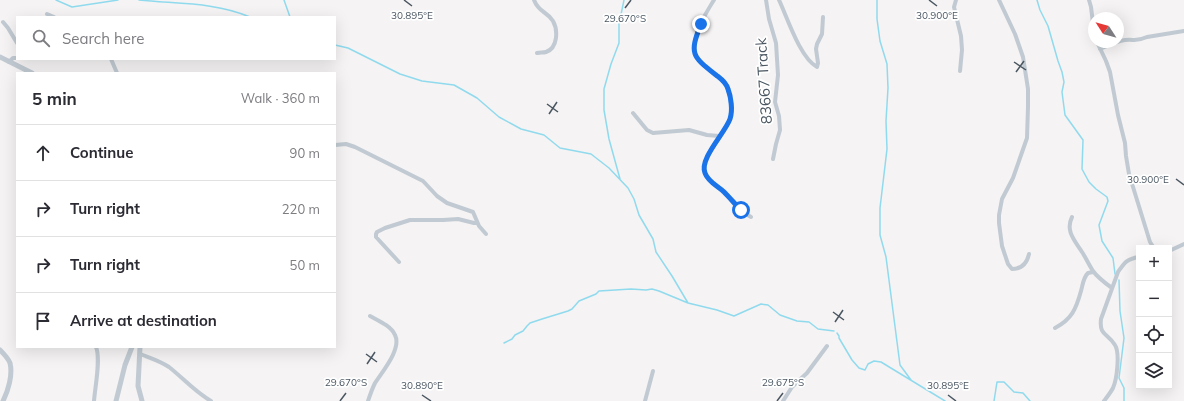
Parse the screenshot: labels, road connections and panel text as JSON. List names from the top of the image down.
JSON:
{
  "streets": {
    "street": ["83667 Track"]
  },
  "north": "top left",
  "page": {
    "search": "Search here",
    "heading": ["5 min", "Walk · 360 m"],
    "list": [
      ["Continue", "90 m"],
      ["Turn right", "220 m"],
      ["Turn right", "50 m"],
      "Arrive at destination"
    ],
    "map_buttons": ["+", "−"]
  },
  "coordinates": [
    "30.895°E",
    "30.900°E",
    "29.670°S",
    "29.675°S",
    "30.890°E"
  ]
}
